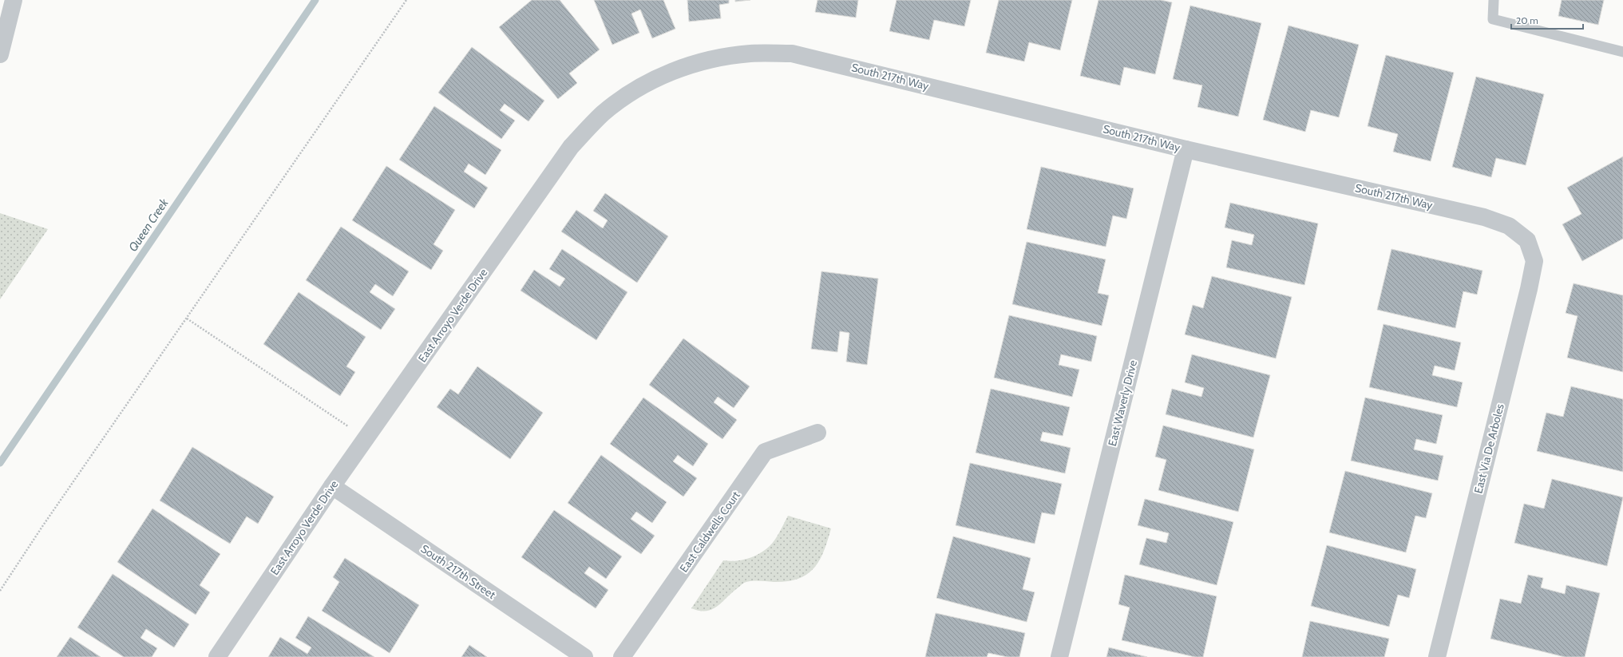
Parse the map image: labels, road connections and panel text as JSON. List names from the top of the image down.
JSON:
{
  "streets": {
    "street": [
      "South 217th Way",
      "East Arroyo Verde Drive",
      "East Waverly Drive",
      "East Via De Arboles",
      "East Caldwells Court",
      "South 217th Street"
    ]
  },
  "crossings": [
    ["South 217th Way", "East Arroyo Verde Drive"],
    ["South 217th Way", "East Waverly Drive"],
    ["South 217th Way", "East Via De Arboles"],
    ["East Arroyo Verde Drive", "South 217th Street"]
  ],
  "water": ["Queen Creek"],
  "scale_bar": "20 m"
}
